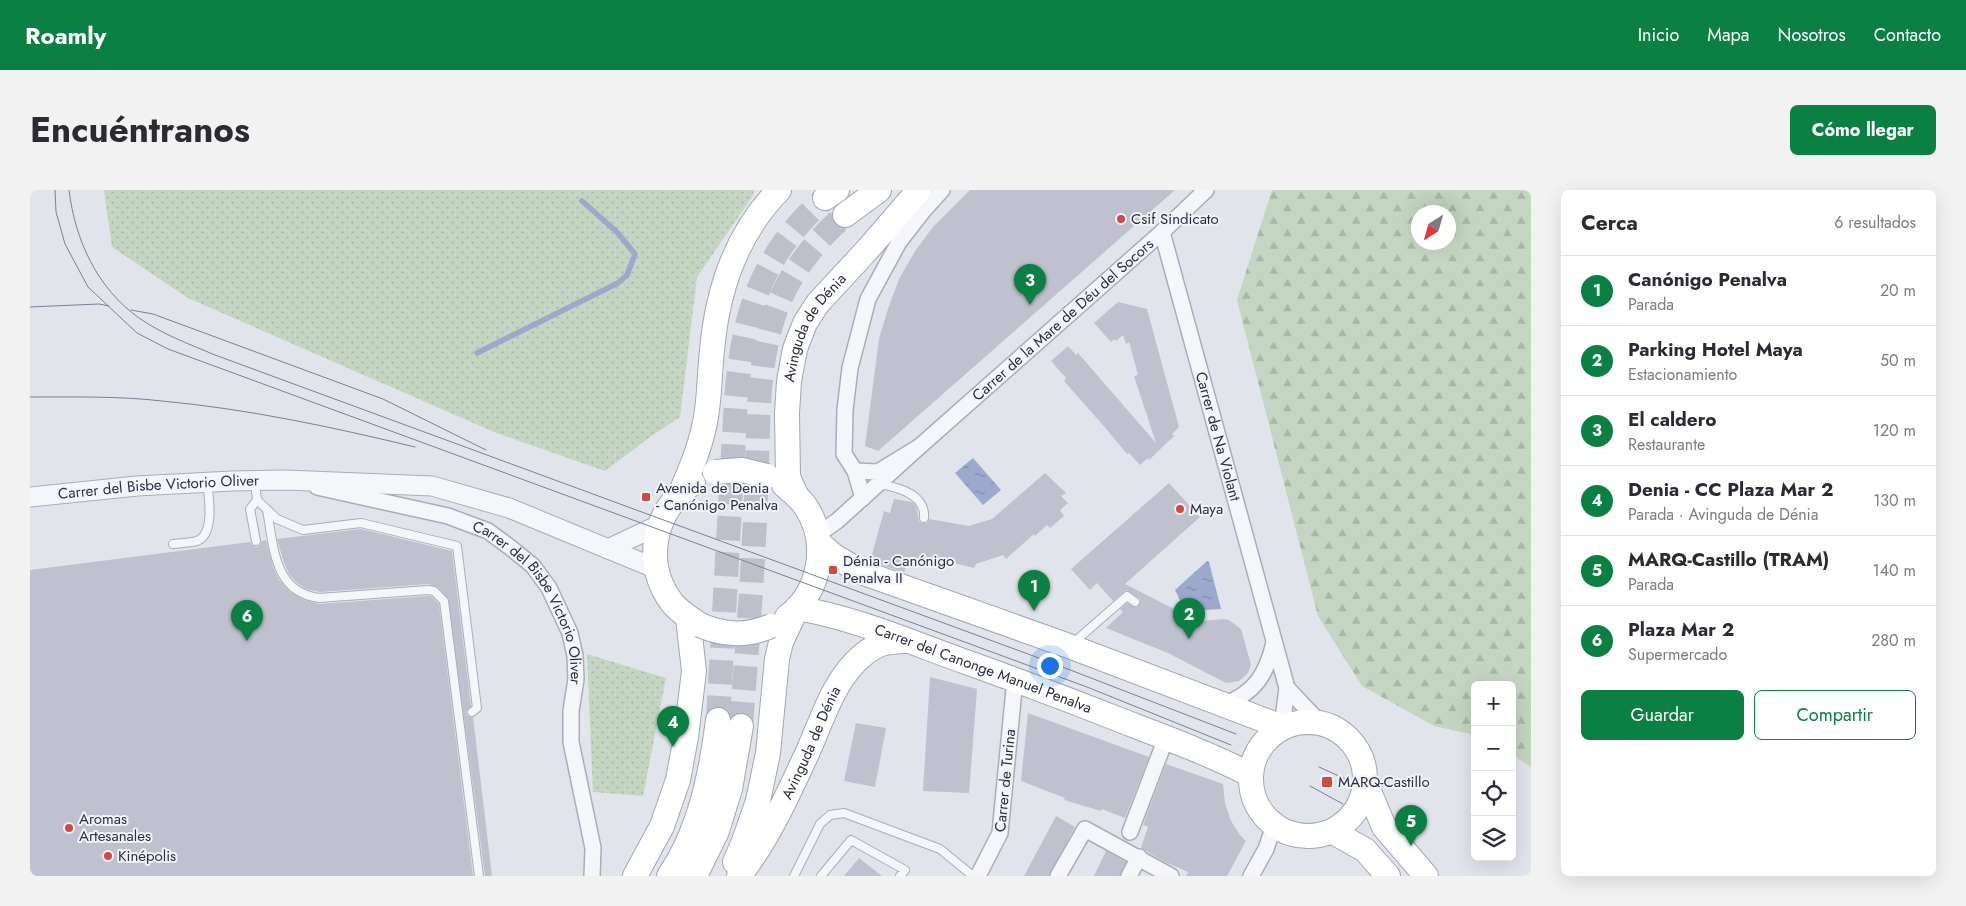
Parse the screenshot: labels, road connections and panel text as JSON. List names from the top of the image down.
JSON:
{
  "streets": {
    "main road": ["Avinguda de Dénia", "Carrer del Canonge Manuel Penalva"],
    "street": [
      "Carrer de la Mare de Déu del Socors",
      "Carrer de Na Violant",
      "Carrer del Bisbe Victorio Oliver",
      "Carrer de Turina"
    ]
  },
  "crossings": [
    ["Carrer de la Mare de Déu del Socors", "Avinguda de Dénia"],
    ["Carrer de la Mare de Déu del Socors", "Carrer de Na Violant"],
    ["Carrer de la Mare de Déu del Socors", "Carrer del Bisbe Victorio Oliver"],
    ["Carrer de la Mare de Déu del Socors", "Carrer del Canonge Manuel Penalva"],
    ["Avinguda de Dénia", "Carrer del Bisbe Victorio Oliver"],
    ["Avinguda de Dénia", "Carrer del Canonge Manuel Penalva"],
    ["Carrer de Na Violant", "Carrer del Canonge Manuel Penalva"],
    ["Carrer del Bisbe Victorio Oliver", "Carrer del Canonge Manuel Penalva"],
    ["Carrer del Canonge Manuel Penalva", "Carrer de Turina"]
  ],
  "places": {
    "other": [
      "Csif Sindicato",
      "Maya",
      "Aromas Artesanales",
      "Kinépolis"
    ],
    "transit": ["Avenida de Denia - Canónigo Penalva", "Dénia - Canónigo Penalva II", "MARQ-Castillo"]
  },
  "north": "bottom left",
  "page": {
    "header": "Roamly",
    "nav": [
      "Inicio",
      "Mapa",
      "Nosotros",
      "Contacto"
    ],
    "title": "Encuéntranos",
    "buttons": [
      "Cómo llegar",
      ["Guardar", "Compartir"]
    ],
    "heading": ["Cerca", "6 resultados"],
    "list": [
      {
        "mark": "1",
        "name": "Canónigo Penalva",
        "note": "Parada",
        "value": "20 m"
      },
      {
        "mark": "2",
        "name": "Parking Hotel Maya",
        "note": "Estacionamiento",
        "value": "50 m"
      },
      {
        "mark": "3",
        "name": "El caldero",
        "note": "Restaurante",
        "value": "120 m"
      },
      {
        "mark": "4",
        "name": "Denia - CC Plaza Mar 2",
        "note": "Parada · Avinguda de Dénia",
        "value": "130 m"
      },
      {
        "mark": "5",
        "name": "MARQ-Castillo (TRAM)",
        "note": "Parada",
        "value": "140 m"
      },
      {
        "mark": "6",
        "name": "Plaza Mar 2",
        "note": "Supermercado",
        "value": "280 m"
      }
    ],
    "pins": [
      "3",
      "1",
      "2",
      "6",
      "4",
      "5"
    ],
    "map_buttons": ["+", "−"]
  }
}
